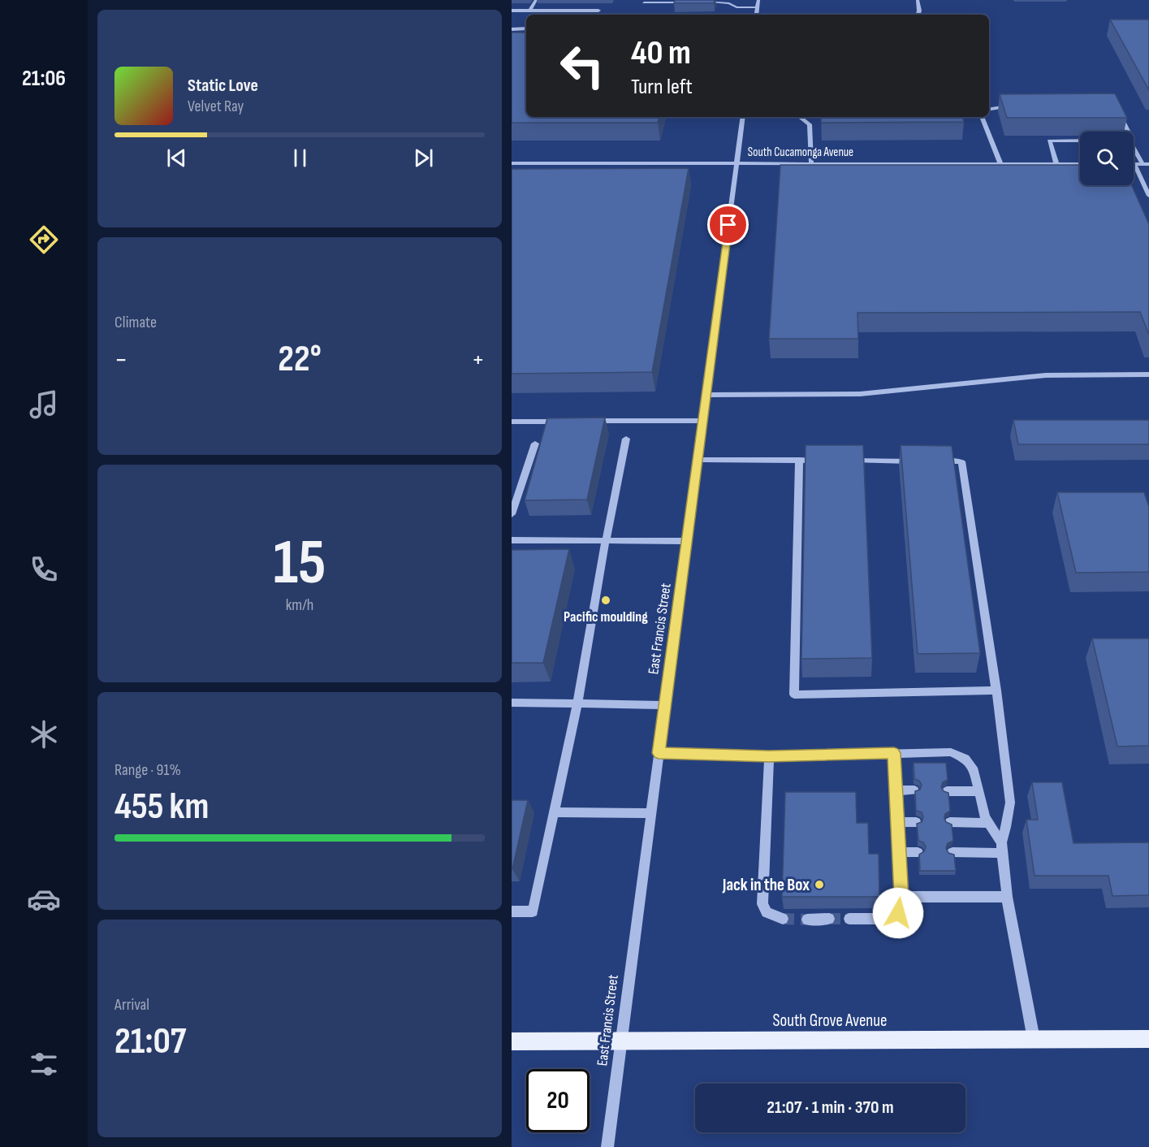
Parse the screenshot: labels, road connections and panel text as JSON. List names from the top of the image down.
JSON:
{
  "streets": {
    "main road": ["South Grove Avenue"],
    "street": ["South Cucamonga Avenue", "East Francis Street"]
  },
  "crossings": [
    ["South Cucamonga Avenue", "East Francis Street"],
    ["East Francis Street", "South Grove Avenue"]
  ],
  "places": ["Pacific moulding", "Jack in the Box"],
  "page": {
    "tabs": "21:06",
    "turn": ["40 m", "Turn left"],
    "song": ["Static Love", "Velvet Ray"],
    "tile": [
      "Climate",
      ["15", "km/h"],
      ["Range · 91%", "455 km"],
      ["Arrival", "21:07"]
    ],
    "heat": ["−", "22°", "+"],
    "limit": "20",
    "trip": "21:07 · 1 min · 370 m"
  }
}
